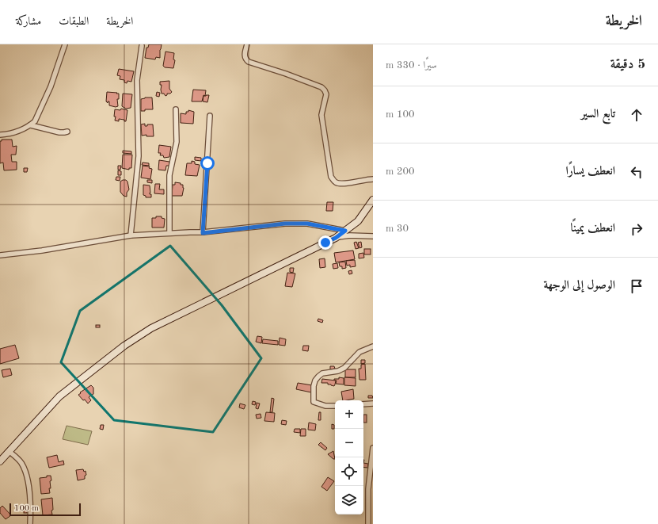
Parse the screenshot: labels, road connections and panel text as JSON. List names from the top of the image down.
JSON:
{
  "scale_bar": "100 m",
  "page": {
    "header": "الخريطة",
    "nav": ["الخريطة", "الطبقات", "مشاركة"],
    "heading": ["5 دقيقة", "سيرًا · 330 m"],
    "list": [
      ["تابع السير", "100 m"],
      ["انعطف يسارًا", "200 m"],
      ["انعطف يمينًا", "30 m"],
      "الوصول إلى الوجهة"
    ],
    "map_buttons": ["+", "−"],
    "scale": "100 m"
  }
}
